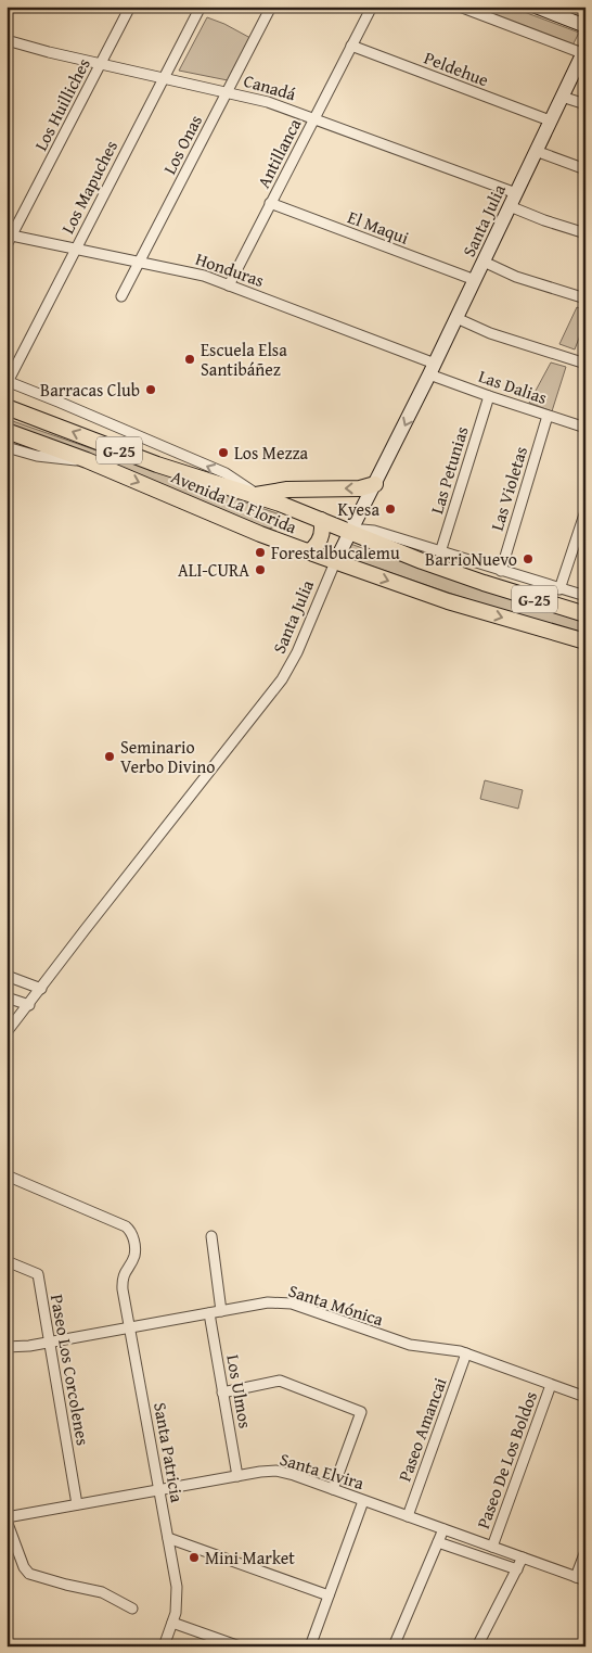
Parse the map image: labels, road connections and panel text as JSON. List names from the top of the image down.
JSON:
{
  "streets": {
    "main road": ["G-25", "Avenida La Florida"],
    "street": [
      "Peldehue",
      "Canadá",
      "Los Huilliches",
      "Los Onas",
      "Antillanca",
      "Los Mapuches",
      "Santa Julia",
      "El Maqui",
      "Honduras",
      "Las Dalias",
      "Las Petunias",
      "Las Violetas",
      "Santa Mónica",
      "Paseo Los Corcolenes",
      "Los Ulmos",
      "Paseo Amancai",
      "Santa Patricia",
      "Paseo De Los Boldos",
      "Santa Elvira"
    ]
  },
  "crossings": [
    ["Peldehue", "Antillanca"],
    ["Peldehue", "Santa Julia"],
    ["Canadá", "Los Huilliches"],
    ["Canadá", "Los Onas"],
    ["Canadá", "Antillanca"],
    ["Canadá", "Los Mapuches"],
    ["Canadá", "Santa Julia"],
    ["Los Huilliches", "Honduras"],
    ["Los Onas", "Honduras"],
    ["Antillanca", "El Maqui"],
    ["Antillanca", "Honduras"],
    ["Los Mapuches", "Honduras"],
    ["Los Mapuches", "Avenida La Florida"],
    ["Santa Julia", "El Maqui"],
    ["Santa Julia", "Honduras"],
    ["Santa Julia", "Las Dalias"],
    ["Santa Julia", "Avenida La Florida"],
    ["Honduras", "Las Dalias"],
    ["Las Dalias", "Las Petunias"],
    ["Las Dalias", "Las Violetas"],
    ["Las Petunias", "Avenida La Florida"],
    ["Las Violetas", "Avenida La Florida"],
    ["Santa Mónica", "Paseo Los Corcolenes"],
    ["Santa Mónica", "Los Ulmos"],
    ["Santa Mónica", "Paseo Amancai"],
    ["Santa Mónica", "Santa Patricia"],
    ["Santa Mónica", "Paseo De Los Boldos"],
    ["Paseo Los Corcolenes", "Santa Elvira"],
    ["Los Ulmos", "Santa Elvira"],
    ["Paseo Amancai", "Santa Elvira"],
    ["Santa Patricia", "Santa Elvira"],
    ["Paseo De Los Boldos", "Santa Elvira"]
  ],
  "places": [
    "Escuela Elsa Santibáñez",
    "Barracas Club",
    "Los Mezza",
    "Kyesa",
    "Forestalbucalemu",
    "BarrioNuevo",
    "ALI-CURA",
    "Seminario Verbo Divino",
    "Mini Market"
  ]
}
